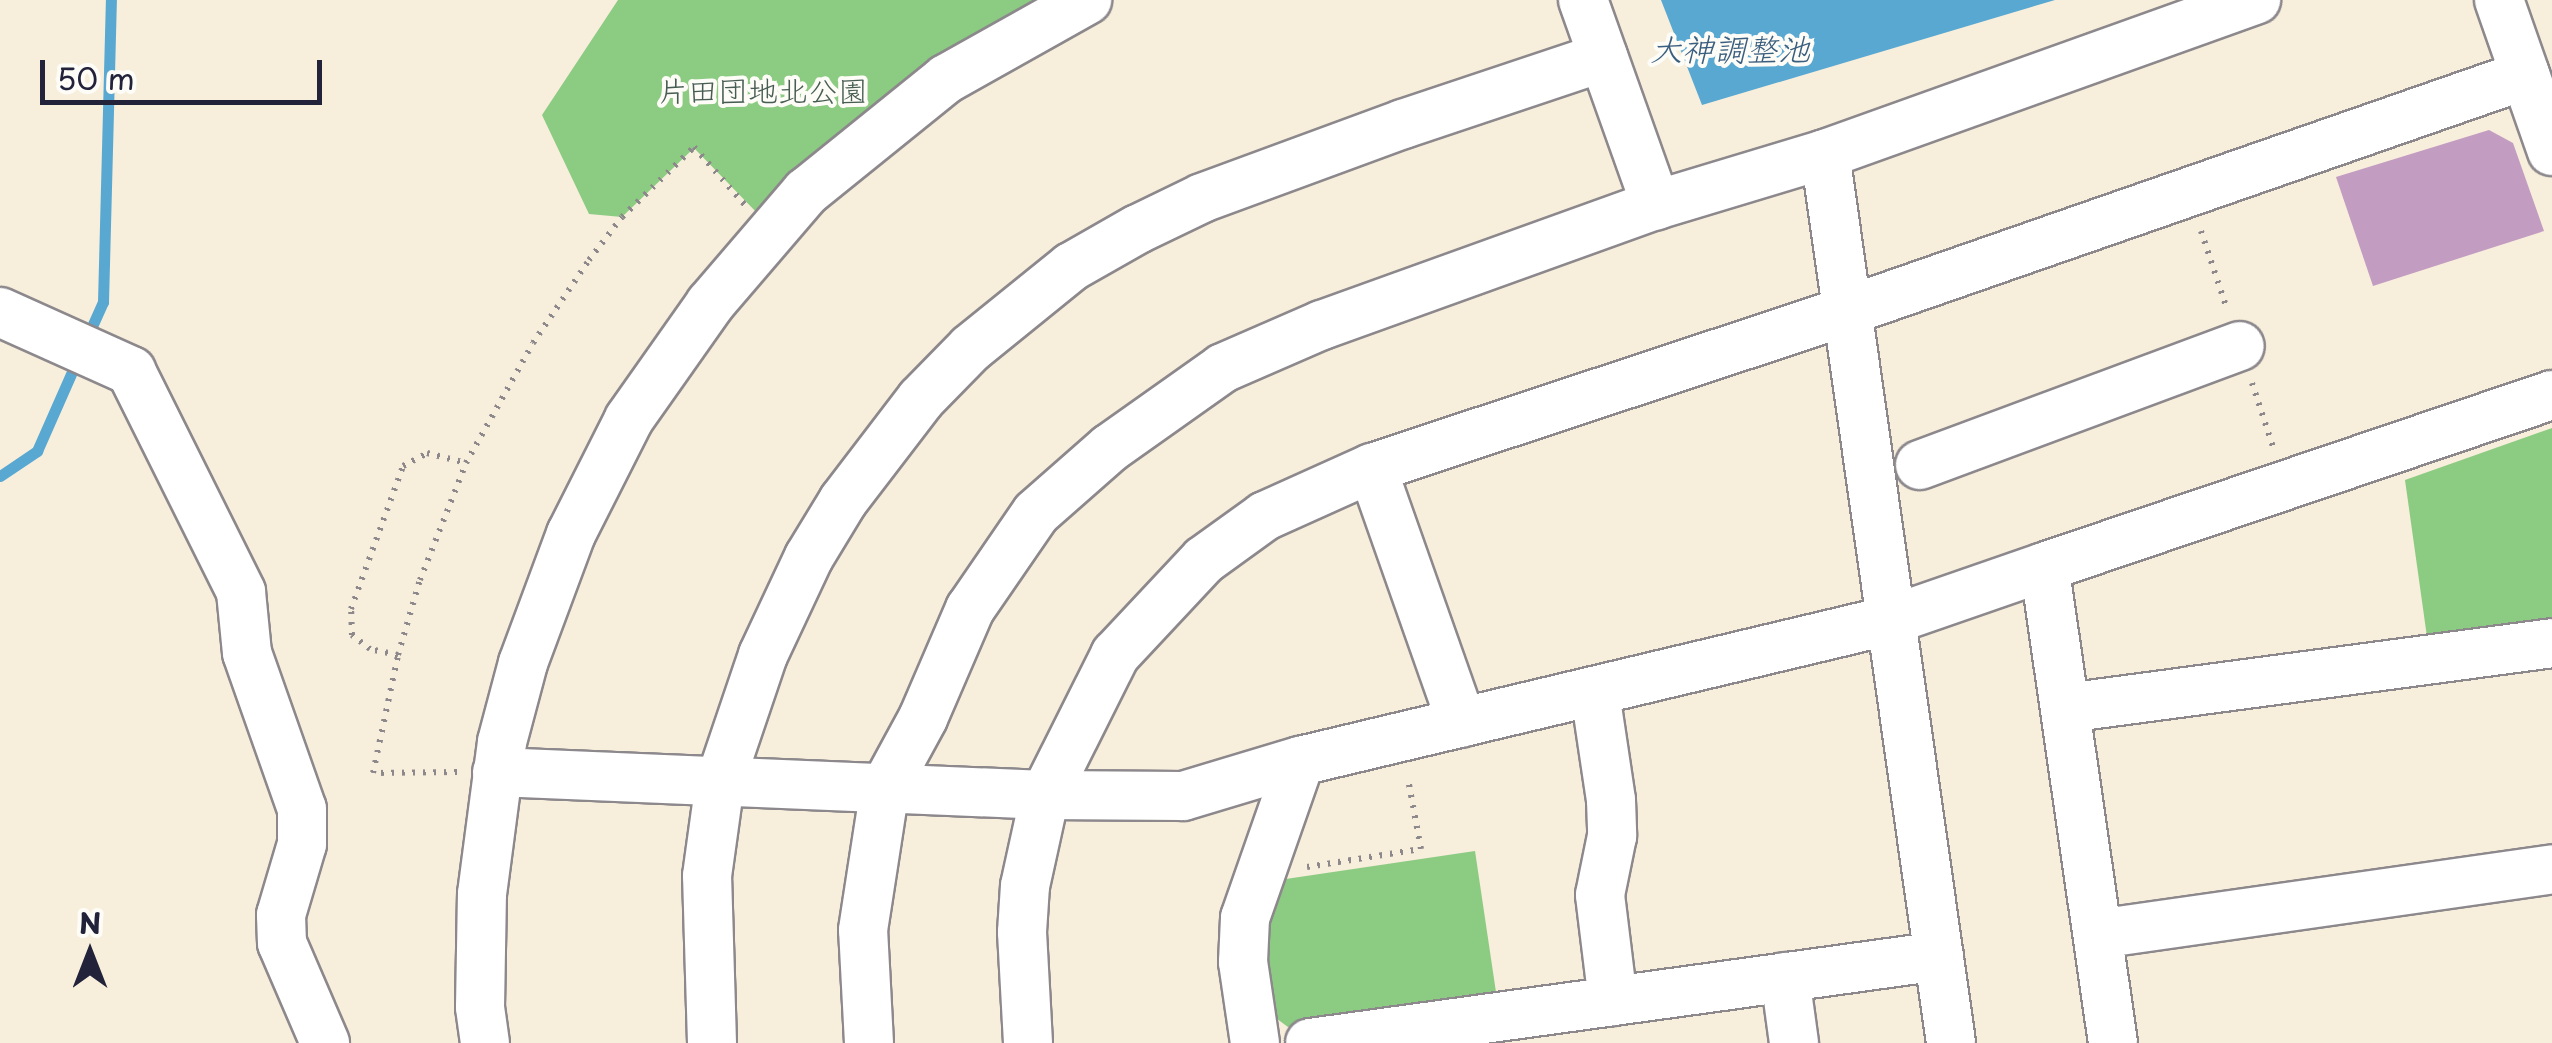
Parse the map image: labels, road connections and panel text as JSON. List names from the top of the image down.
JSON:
{
  "water": ["大神調整池"],
  "parks": ["片田団地北公園"],
  "scale_bar": "50 m",
  "north": "top"
}
